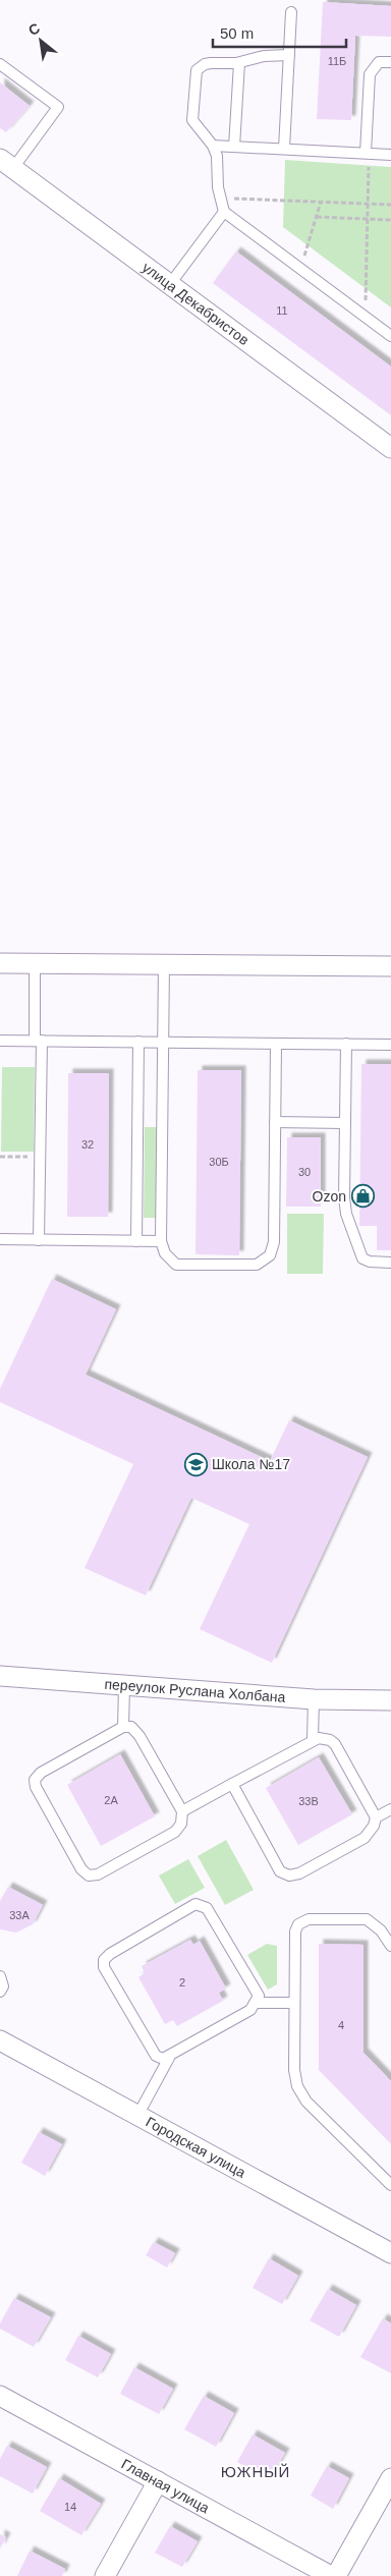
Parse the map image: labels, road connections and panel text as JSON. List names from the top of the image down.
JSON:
{
  "streets": {
    "street": [
      "улица Декабристов",
      "переулок Руслана Холбана",
      "Городская улица",
      "Главная улица"
    ]
  },
  "districts": ["ЮЖНЫЙ"],
  "places": {
    "shop": ["Ozon"],
    "school or university": ["Школа №17"]
  },
  "house_numbers": [
    "11Б",
    "11",
    "32",
    "30Б",
    "30",
    "2А",
    "33В",
    "33А",
    "2",
    "4",
    "14"
  ],
  "scale_bar": "50 m",
  "north": "top left"
}
